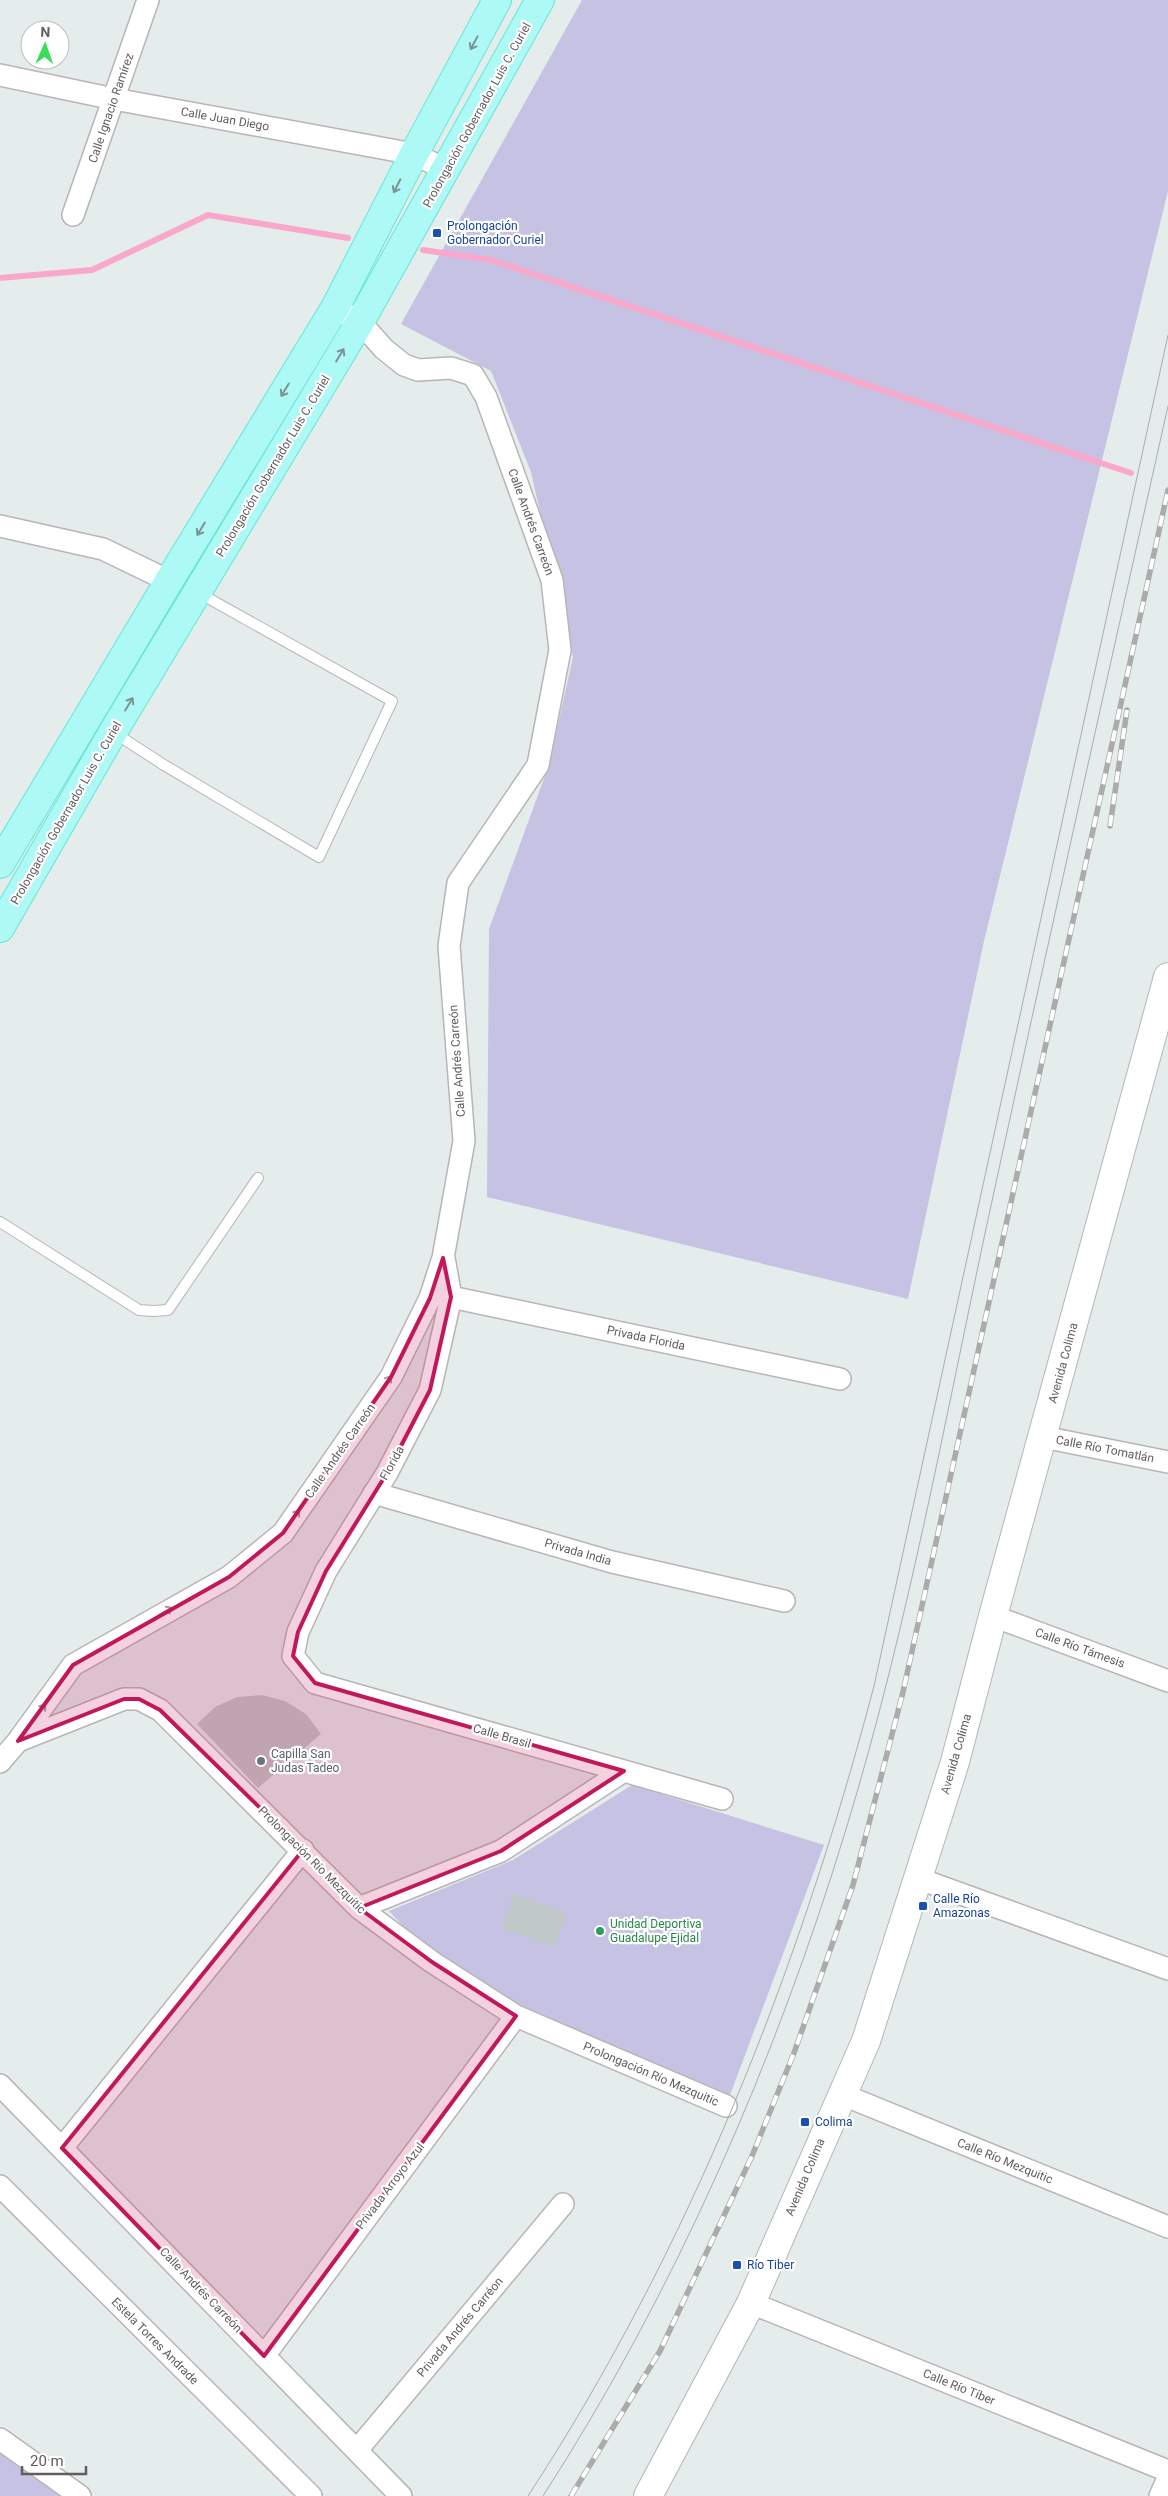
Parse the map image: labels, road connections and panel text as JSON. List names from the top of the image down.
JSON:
{
  "streets": {
    "main road": ["Prolongación Gobernador Luis C. Curiel"],
    "street": [
      "Calle Ignacio Ramírez",
      "Calle Juan Diego",
      "Calle Andrés Carreón",
      "Privada Florida",
      "Avenida Colima",
      "Calle Río Tomatlán",
      "Florida",
      "Privada India",
      "Calle Río Támesis",
      "Calle Brasil",
      "Prolongación Río Mezquitic",
      "Calle Río Mezquitic",
      "Privada Arroyo Azul",
      "Privada Andrés Carréon",
      "Estela Torres Andrade",
      "Calle Río Tíber"
    ]
  },
  "crossings": [
    ["Calle Ignacio Ramírez", "Calle Juan Diego"],
    ["Prolongación Gobernador Luis C. Curiel", "Calle Juan Diego"],
    ["Prolongación Gobernador Luis C. Curiel", "Calle Andrés Carreón"],
    ["Calle Andrés Carreón", "Florida"],
    ["Calle Andrés Carreón", "Prolongación Río Mezquitic"],
    ["Calle Andrés Carreón", "Privada Arroyo Azul"],
    ["Calle Andrés Carreón", "Privada Andrés Carréon"],
    ["Privada Florida", "Florida"],
    ["Avenida Colima", "Calle Río Tomatlán"],
    ["Avenida Colima", "Calle Río Támesis"],
    ["Avenida Colima", "Calle Río Mezquitic"],
    ["Avenida Colima", "Calle Río Tíber"],
    ["Florida", "Privada India"],
    ["Florida", "Calle Brasil"],
    ["Prolongación Río Mezquitic", "Privada Arroyo Azul"]
  ],
  "places": {
    "transit": [
      "Prolongación Gobernador Curiel",
      "Calle Río Amazonas",
      "Colima",
      "Río Tiber"
    ],
    "other": ["Capilla San Judas Tadeo", "Unidad Deportiva Guadalupe Ejidal"]
  },
  "scale_bar": "20 m",
  "north": "top"
}
